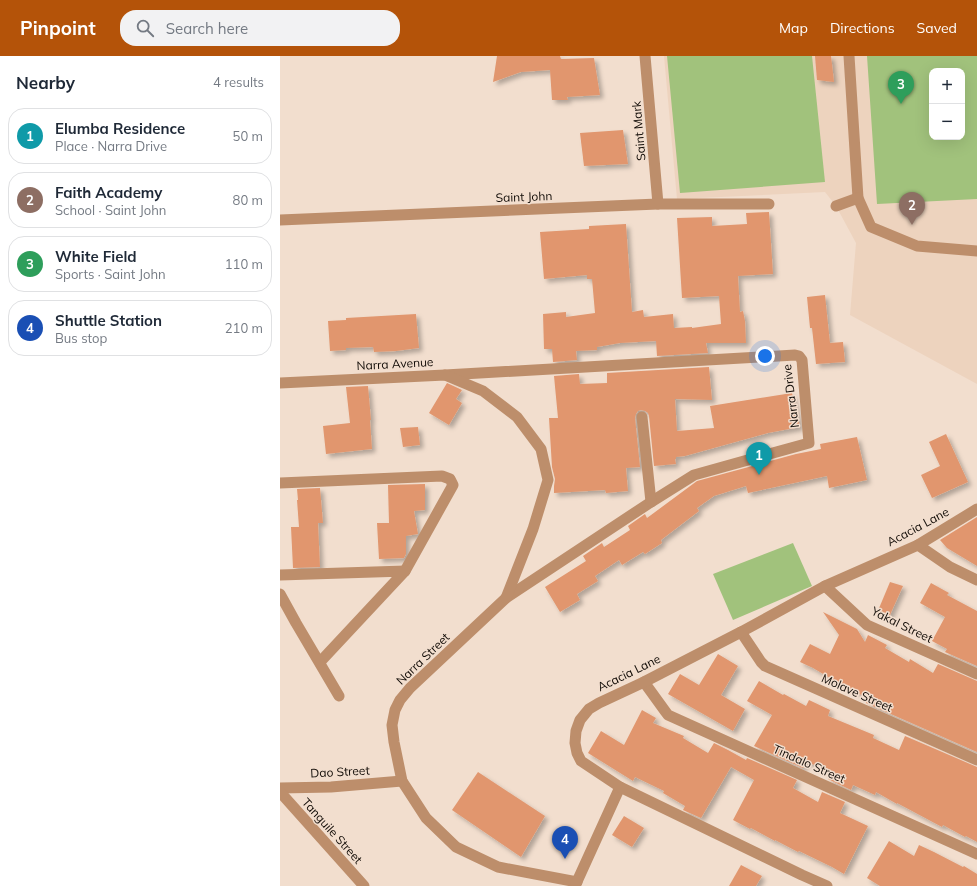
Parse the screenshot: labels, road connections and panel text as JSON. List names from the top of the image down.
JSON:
{
  "streets": {
    "street": [
      "Saint Mark",
      "Saint John",
      "Narra Avenue",
      "Narra Drive",
      "Acacia Lane",
      "Yakal Street",
      "Narra Street",
      "Molave Street",
      "Tindalo Street",
      "Dao Street",
      "Tanguile Street"
    ]
  },
  "crossings": [
    ["Saint Mark", "Saint John"],
    ["Narra Avenue", "Narra Drive"],
    ["Narra Avenue", "Narra Street"],
    ["Narra Drive", "Narra Street"],
    ["Acacia Lane", "Yakal Street"],
    ["Acacia Lane", "Molave Street"],
    ["Acacia Lane", "Tindalo Street"],
    ["Narra Street", "Dao Street"]
  ],
  "page": {
    "header": "Pinpoint",
    "search": "Search here",
    "nav": ["Map", "Directions", "Saved"],
    "heading": ["Nearby", "4 results"],
    "map_buttons": ["+", "−"],
    "pins": [
      "3",
      "2",
      "1",
      "4"
    ],
    "list": [
      {
        "mark": "1",
        "name": "Elumba Residence",
        "note": "Place · Narra Drive",
        "value": "50 m"
      },
      {
        "mark": "2",
        "name": "Faith Academy",
        "note": "School · Saint John",
        "value": "80 m"
      },
      {
        "mark": "3",
        "name": "White Field",
        "note": "Sports · Saint John",
        "value": "110 m"
      },
      {
        "mark": "4",
        "name": "Shuttle Station",
        "note": "Bus stop",
        "value": "210 m"
      }
    ]
  }
}
